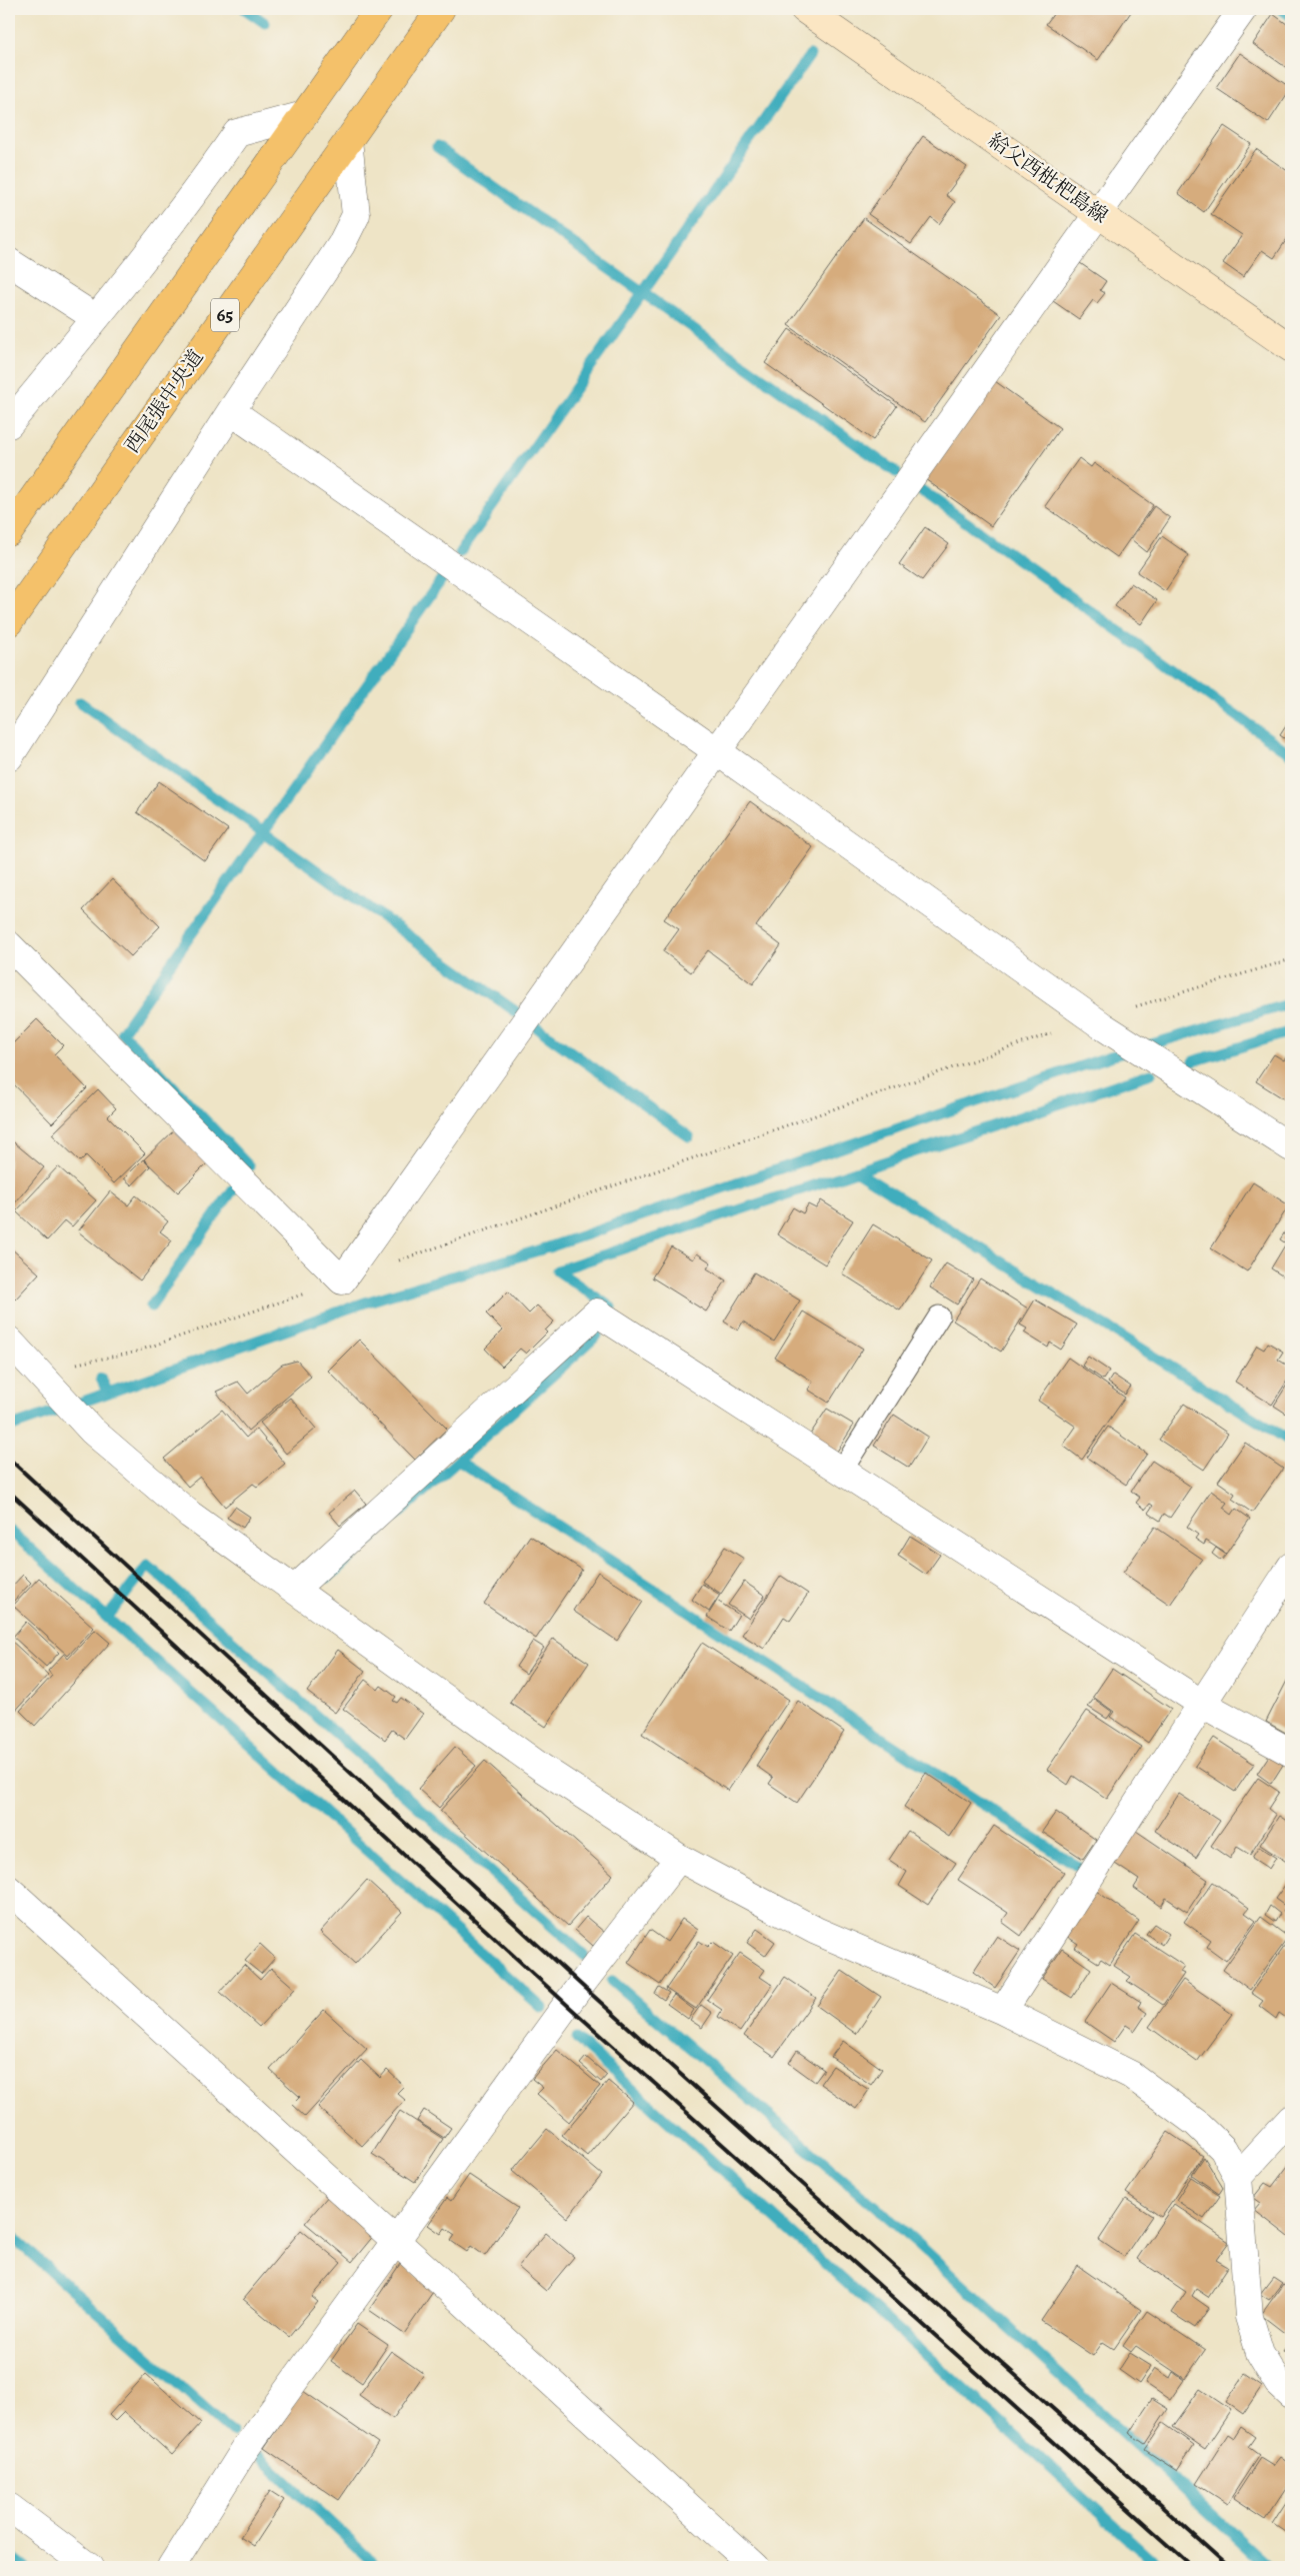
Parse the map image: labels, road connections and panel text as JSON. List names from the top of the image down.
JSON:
{
  "streets": {
    "main road": ["給父西枇杷島線", "65", "西尾張中央道"]
  }
}
